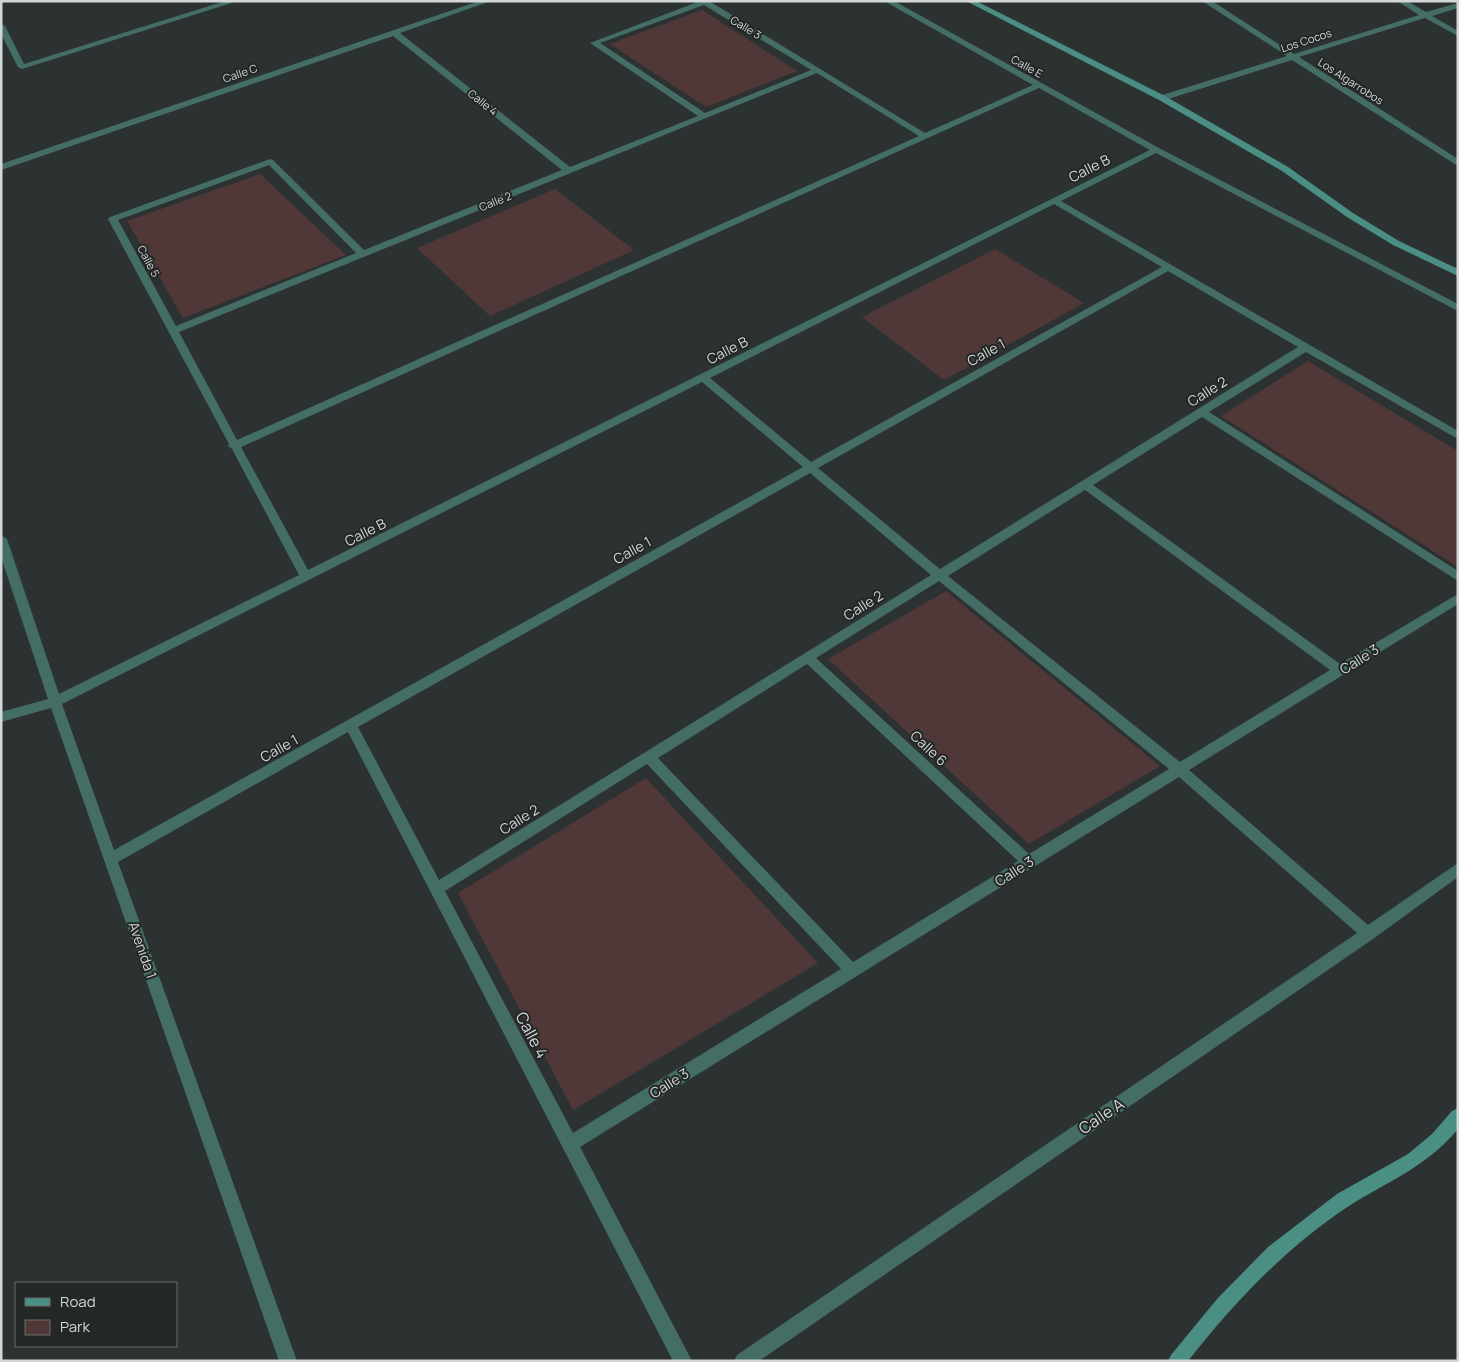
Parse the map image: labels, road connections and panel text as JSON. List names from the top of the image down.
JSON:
{
  "streets": {
    "street": [
      "Calle 3",
      "Los Cocos",
      "Calle E",
      "Calle C",
      "Los Algarrobos",
      "Calle 4",
      "Calle B",
      "Calle 2",
      "Calle 5",
      "Calle 1",
      "Calle 6",
      "Avenida 1",
      "Calle A"
    ]
  },
  "crossings": [
    ["Calle 3", "Calle 4"],
    ["Calle 3", "Calle 2"],
    ["Calle 3", "Calle 6"],
    ["Los Cocos", "Los Algarrobos"],
    ["Calle E", "Calle B"],
    ["Calle C", "Calle 4"],
    ["Calle 4", "Calle 2"],
    ["Calle 4", "Calle 1"],
    ["Calle B", "Calle 5"],
    ["Calle B", "Avenida 1"],
    ["Calle 2", "Calle 5"],
    ["Calle 2", "Calle 6"],
    ["Calle 1", "Avenida 1"]
  ],
  "legend": ["Road", "Park"]
}
